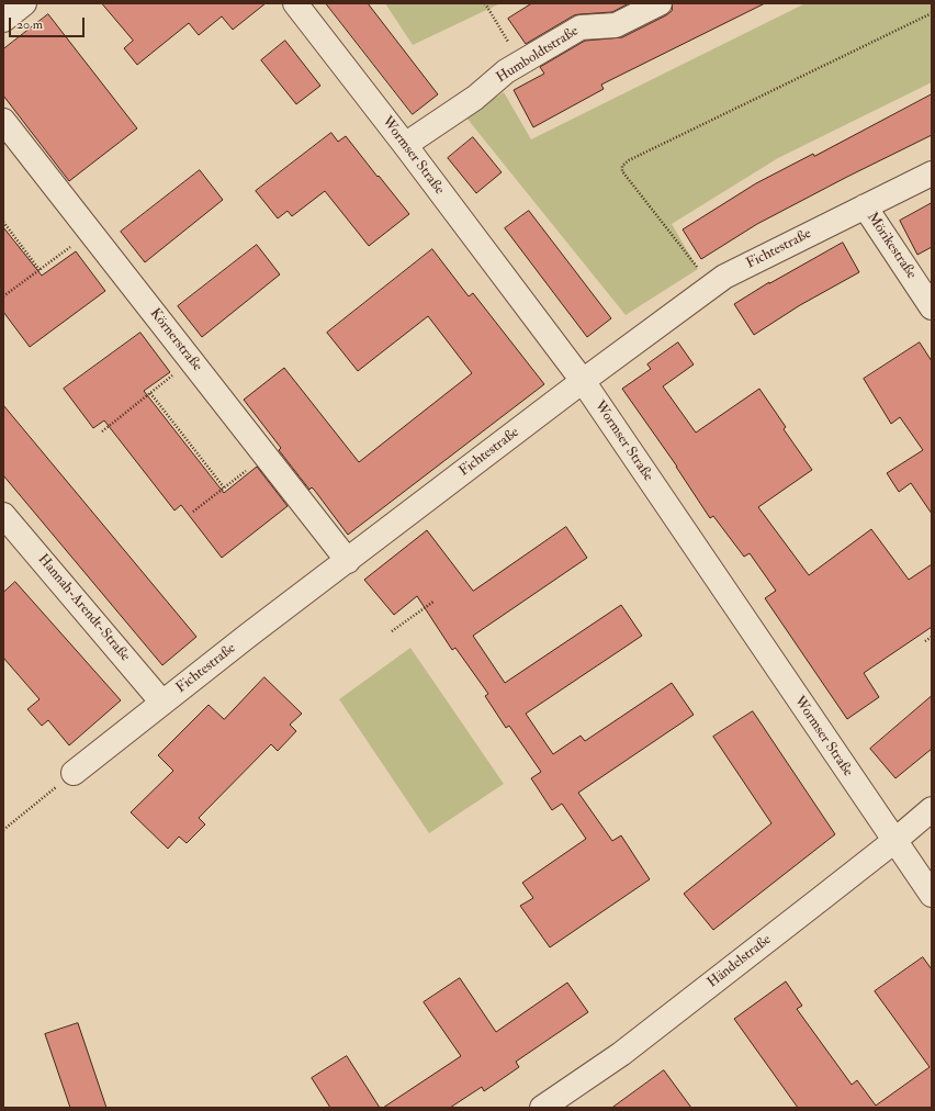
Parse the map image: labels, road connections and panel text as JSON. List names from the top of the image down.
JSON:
{
  "streets": {
    "street": [
      "Humboldtstraße",
      "Wormser Straße",
      "Mörikestraße",
      "Fichtestraße",
      "Körnerstraße",
      "Hannah-Arendt-Straße",
      "Händelstraße"
    ]
  },
  "crossings": [
    ["Humboldtstraße", "Wormser Straße"],
    ["Wormser Straße", "Fichtestraße"],
    ["Wormser Straße", "Händelstraße"],
    ["Mörikestraße", "Fichtestraße"],
    ["Fichtestraße", "Körnerstraße"],
    ["Fichtestraße", "Hannah-Arendt-Straße"]
  ],
  "scale_bar": "20 m"
}
